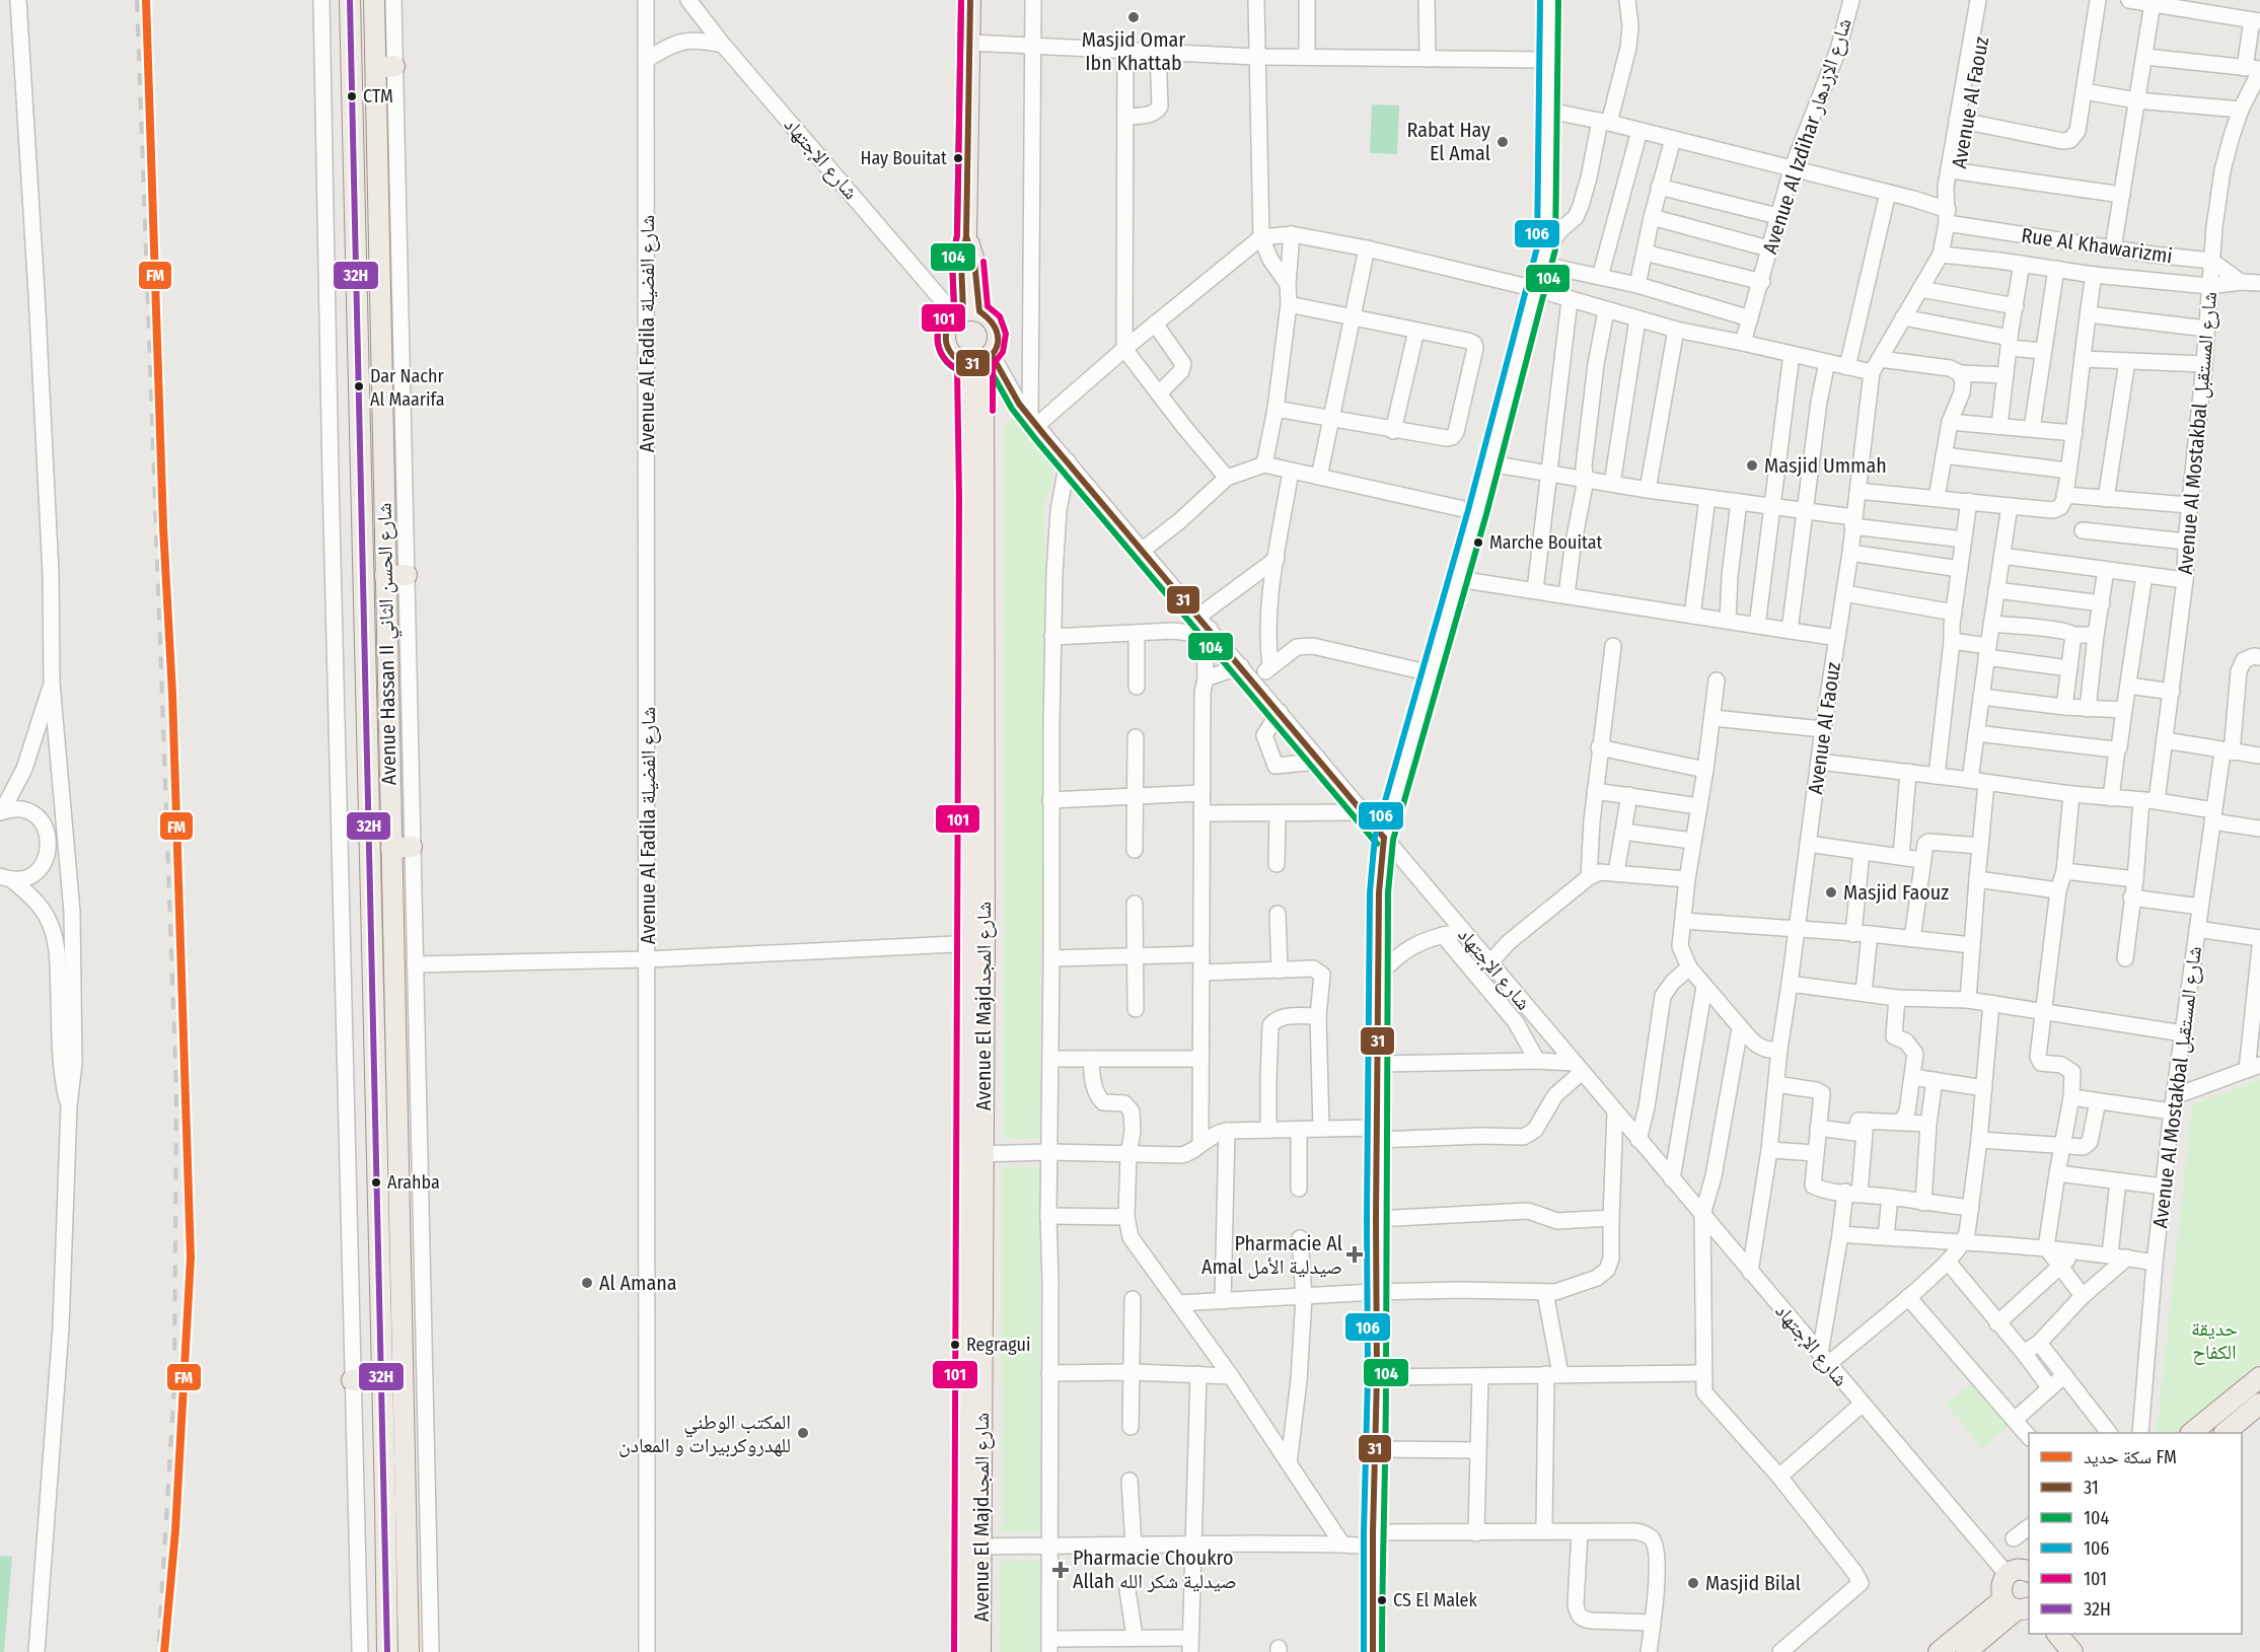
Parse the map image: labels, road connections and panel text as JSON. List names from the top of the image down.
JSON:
{
  "streets": {
    "main road": ["Avenue Hassan II شارع الحسن الثاني", "Avenue El Majdشارع المجد"],
    "street": [
      "Avenue Al Faouz",
      "Avenue Al Izdihar شارع الإزدهار",
      "شارع الإجتهاد",
      "Rue Al Khawarizmi",
      "Avenue Al Fadila شارع الفضيلة",
      "Avenue Al Mostakbal شارع المستقبل"
    ]
  },
  "crossings": [
    ["Avenue Al Faouz", "شارع الإجتهاد"],
    ["Avenue Al Faouz", "Rue Al Khawarizmi"],
    ["Avenue Al Izdihar شارع الإزدهار", "Rue Al Khawarizmi"],
    ["شارع الإجتهاد", "Avenue El Majdشارع المجد"],
    ["Rue Al Khawarizmi", "Avenue Al Mostakbal شارع المستقبل"]
  ],
  "parks": ["حديقة الكفاح"],
  "places": {
    "other": [
      "Masjid Omar Ibn Khattab",
      "CTM",
      "Rabat Hay El Amal",
      "Hay Bouitat",
      "Dar Nachr Al Maarifa",
      "Masjid Ummah",
      "Marche Bouitat",
      "Masjid Faouz",
      "Arahba",
      "Al Amana",
      "Regragui",
      "المكتب الوطني للهدروكربيرات و المعادن",
      "Masjid Bilal",
      "CS El Malek"
    ],
    "health": ["Pharmacie Al Amal صيدلية الأمل", "Pharmacie Choukro Allah صيدلية شكر الله"]
  },
  "lines": [
    "rail line FM",
    "transit line 31",
    "transit line 104",
    "transit line 106",
    "transit line 101",
    "transit line 32H"
  ],
  "legend": [
    "سكة حديد FM",
    "31",
    "104",
    "106",
    "101",
    "32H"
  ]
}
